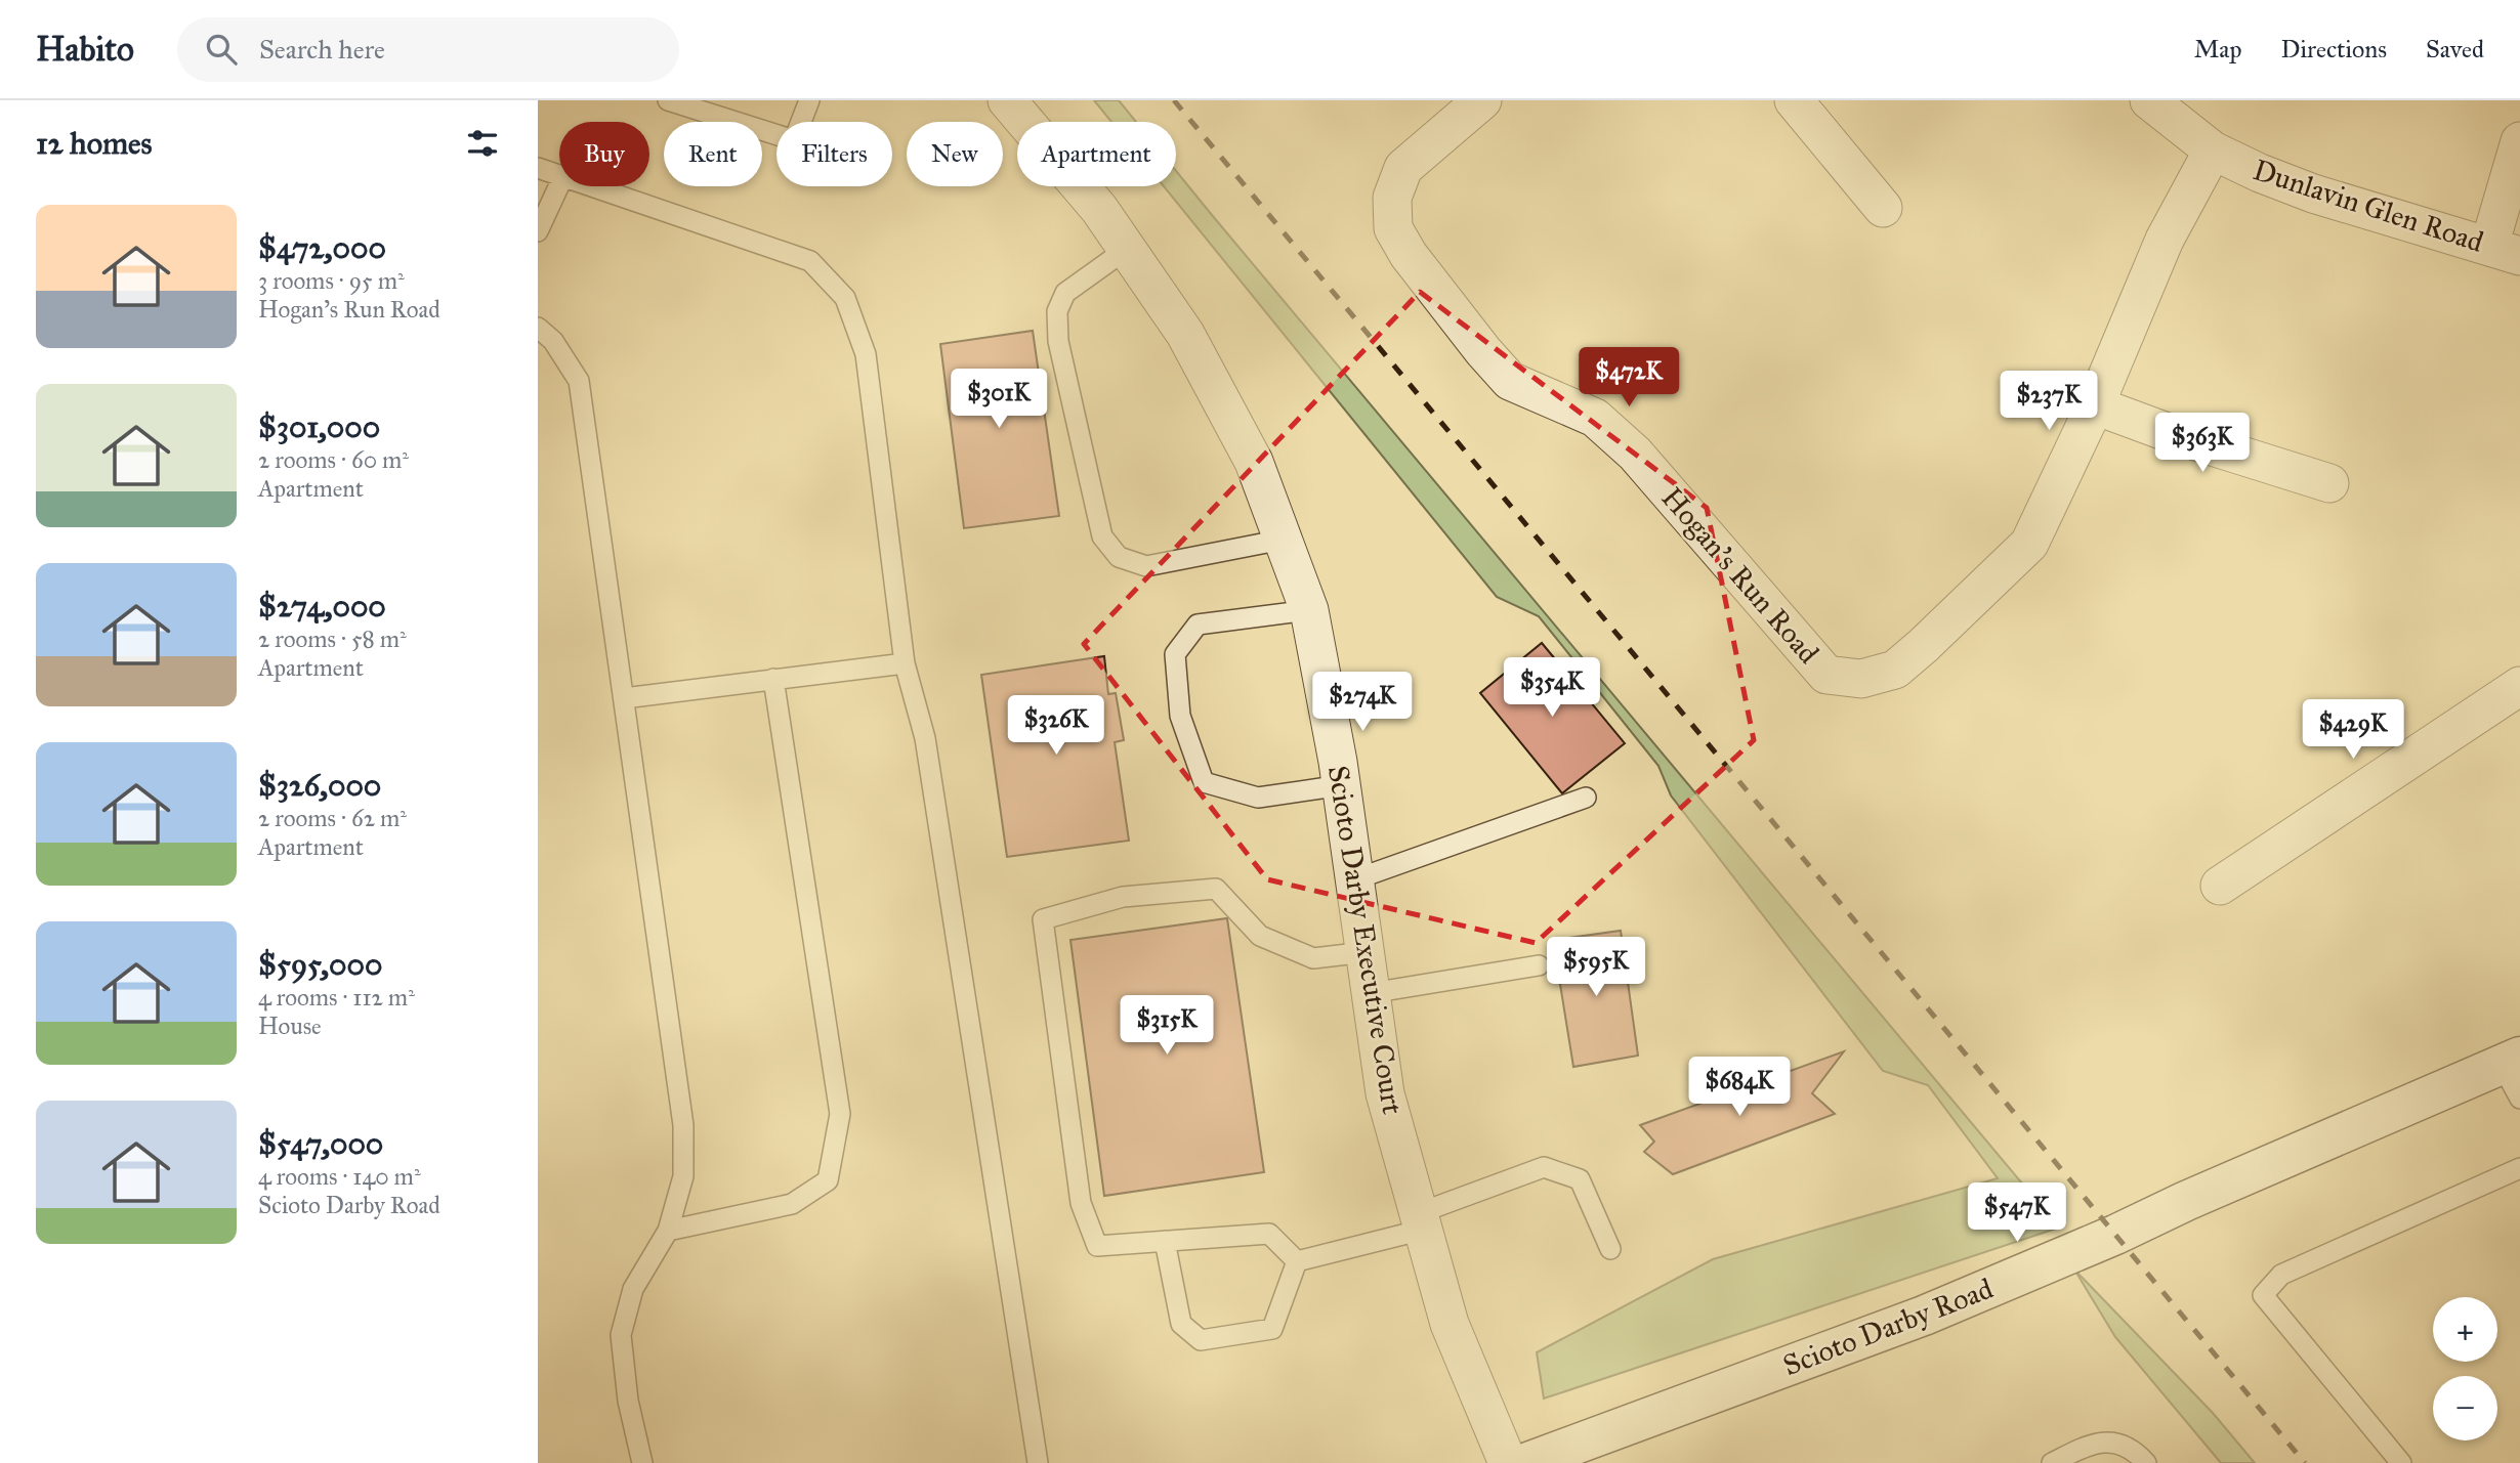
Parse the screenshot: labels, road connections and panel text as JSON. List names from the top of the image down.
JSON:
{
  "streets": {
    "main road": ["Scioto Darby Road"],
    "street": ["Dunlavin Glen Road", "Hogan's Run Road", "Scioto Darby Executive Court"]
  },
  "crossings": [
    ["Dunlavin Glen Road", "Hogan's Run Road"]
  ],
  "page": {
    "header": "Habito",
    "search": "Search here",
    "nav": ["Map", "Directions", "Saved"],
    "heading": "12 homes",
    "chip": [
      "Buy",
      "Rent",
      "Filters",
      "New",
      "Apartment"
    ],
    "list": [
      {
        "name": "$472,000",
        "note": "3 rooms · 95 m² · Hogan's Run Road"
      },
      {
        "name": "$301,000",
        "note": "2 rooms · 60 m² · Apartment"
      },
      {
        "name": "$274,000",
        "note": "2 rooms · 58 m² · Apartment"
      },
      {
        "name": "$326,000",
        "note": "2 rooms · 62 m² · Apartment"
      },
      {
        "name": "$595,000",
        "note": "4 rooms · 112 m² · House"
      },
      {
        "name": "$547,000",
        "note": "4 rooms · 140 m² · Scioto Darby Road"
      }
    ],
    "price": [
      "$472K",
      "$301K",
      "$237K",
      "$363K",
      "$354K",
      "$274K",
      "$326K",
      "$429K",
      "$595K",
      "$315K",
      "$684K",
      "$547K"
    ],
    "map_buttons": ["+", "−"]
  }
}
